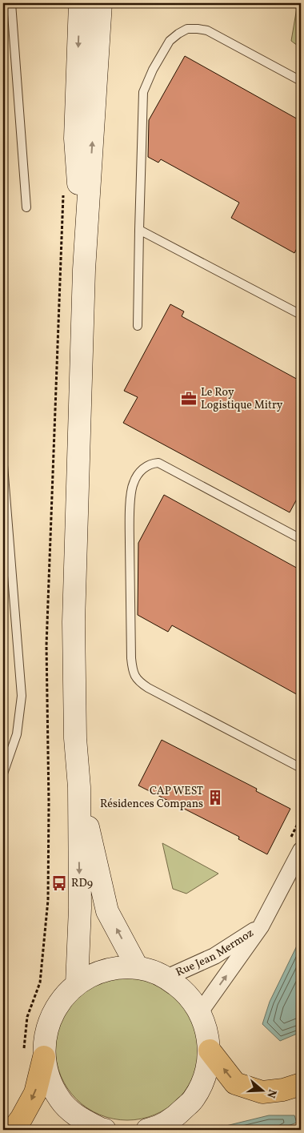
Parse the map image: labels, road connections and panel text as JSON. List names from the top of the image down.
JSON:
{
  "streets": {
    "street": ["Rue Jean Mermoz"]
  },
  "one_way": ["Rue Jean Mermoz"],
  "places": {
    "office": ["Le Roy Logistique Mitry"],
    "building": ["CAP WEST Résidences Compans"],
    "bus stop": ["RD9"]
  },
  "north": "right"
}
